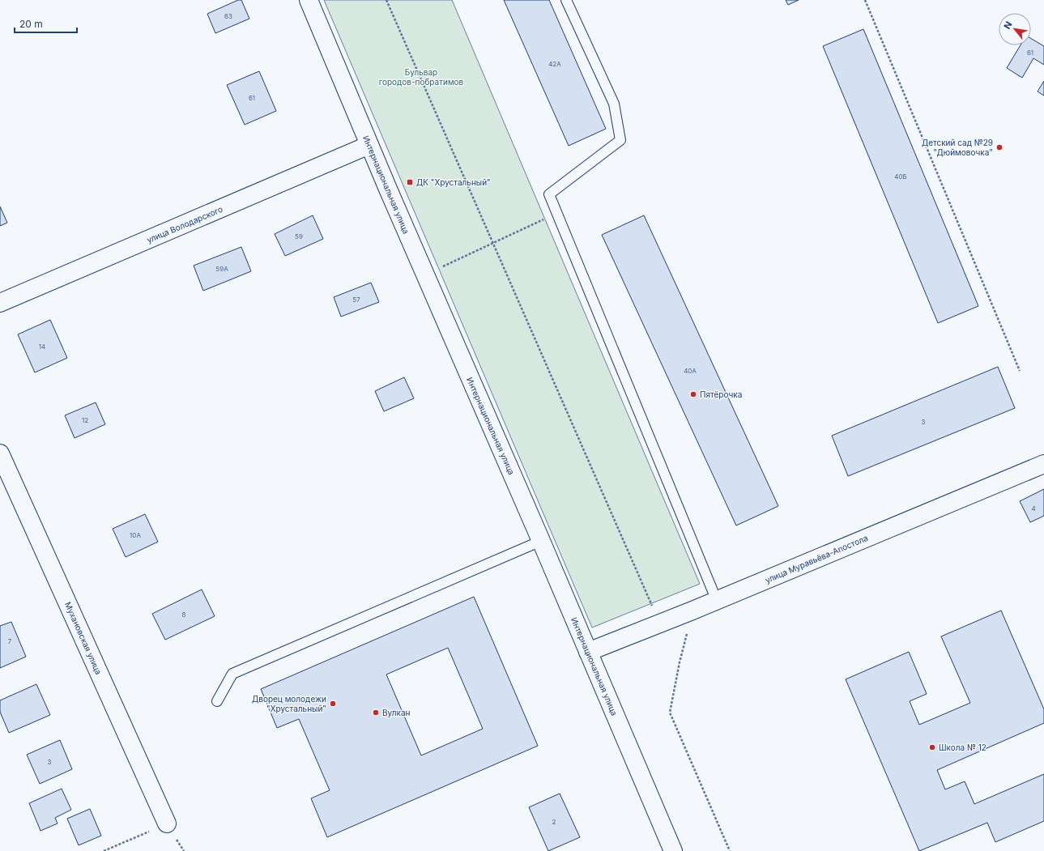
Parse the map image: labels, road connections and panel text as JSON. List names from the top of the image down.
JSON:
{
  "streets": {
    "street": [
      "Интернациональная улица",
      "улица Володарского",
      "улица Муравьёва-Апостола",
      "Мухановская улица"
    ]
  },
  "crossings": [
    ["Интернациональная улица", "улица Володарского"],
    ["Интернациональная улица", "улица Муравьёва-Апостола"]
  ],
  "parks": ["Бульвар городов-побратимов"],
  "places": {
    "other": [
      "Детский сад №29 \"Дюймовочка\"",
      "Пятёрочка",
      "Дворец молодежи \"Хрустальный\"",
      "Вулкан",
      "Школа № 12"
    ],
    "transit": ["ДК \"Хрустальный\""]
  },
  "house_numbers": [
    "63",
    "61",
    "42А",
    "61",
    "40Б",
    "59",
    "59А",
    "57",
    "14",
    "40А",
    "12",
    "3",
    "4",
    "10А",
    "8",
    "7",
    "3",
    "2"
  ],
  "scale_bar": "20 m",
  "north": "top left"
}
